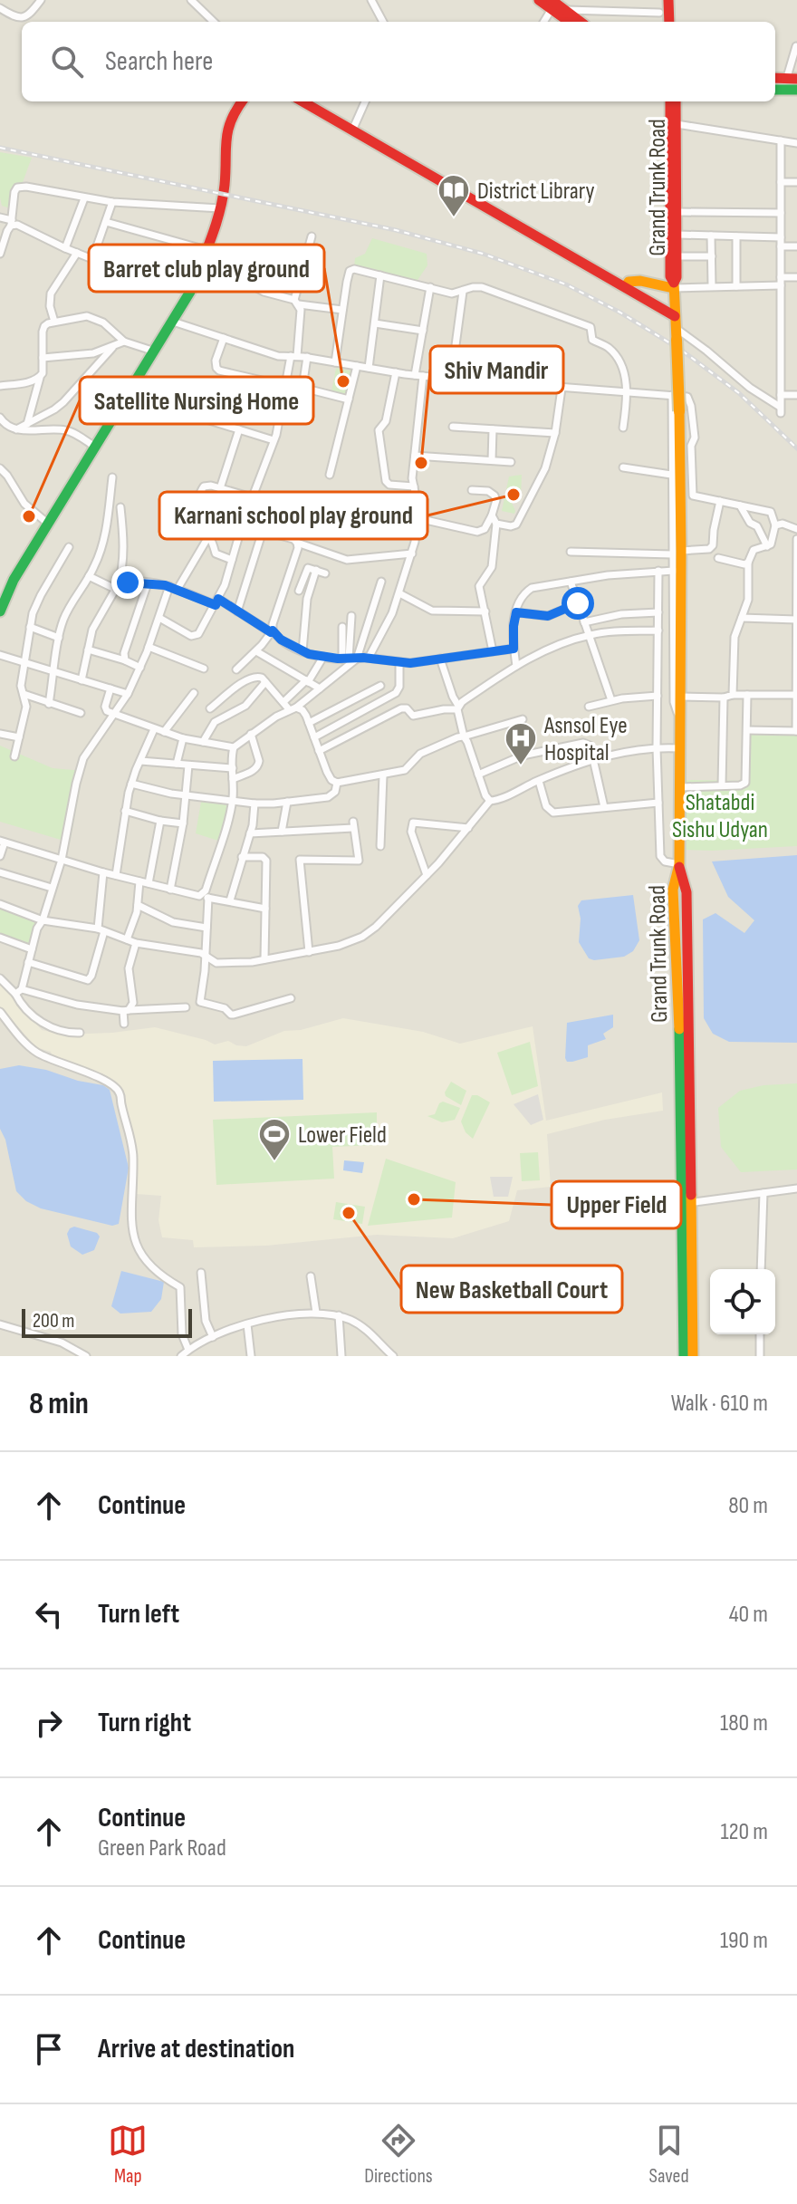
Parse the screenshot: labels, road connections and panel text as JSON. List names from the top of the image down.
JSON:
{
  "streets": {
    "main road": ["Grand Trunk Road"]
  },
  "parks": ["Shatabdi Sishu Udyan"],
  "places": {
    "library": ["District Library"],
    "other": [
      "Barret club play ground",
      "Shiv Mandir",
      "Karnani school play ground",
      "Satellite Nursing Home",
      "Upper Field",
      "New Basketball Court"
    ],
    "hospital": ["Asnsol Eye Hospital"],
    "sports": ["Lower Field"]
  },
  "scale_bar": "200 m",
  "page": {
    "search": "Search here",
    "scale": "200 m",
    "heading": ["8 min", "Walk · 610 m"],
    "list": [
      ["Continue", "80 m"],
      ["Turn left", "40 m"],
      ["Turn right", "180 m"],
      ["Continue", "Green Park Road", "120 m"],
      ["Continue", "190 m"],
      "Arrive at destination"
    ],
    "nav": ["Map", "Directions", "Saved"]
  }
}
